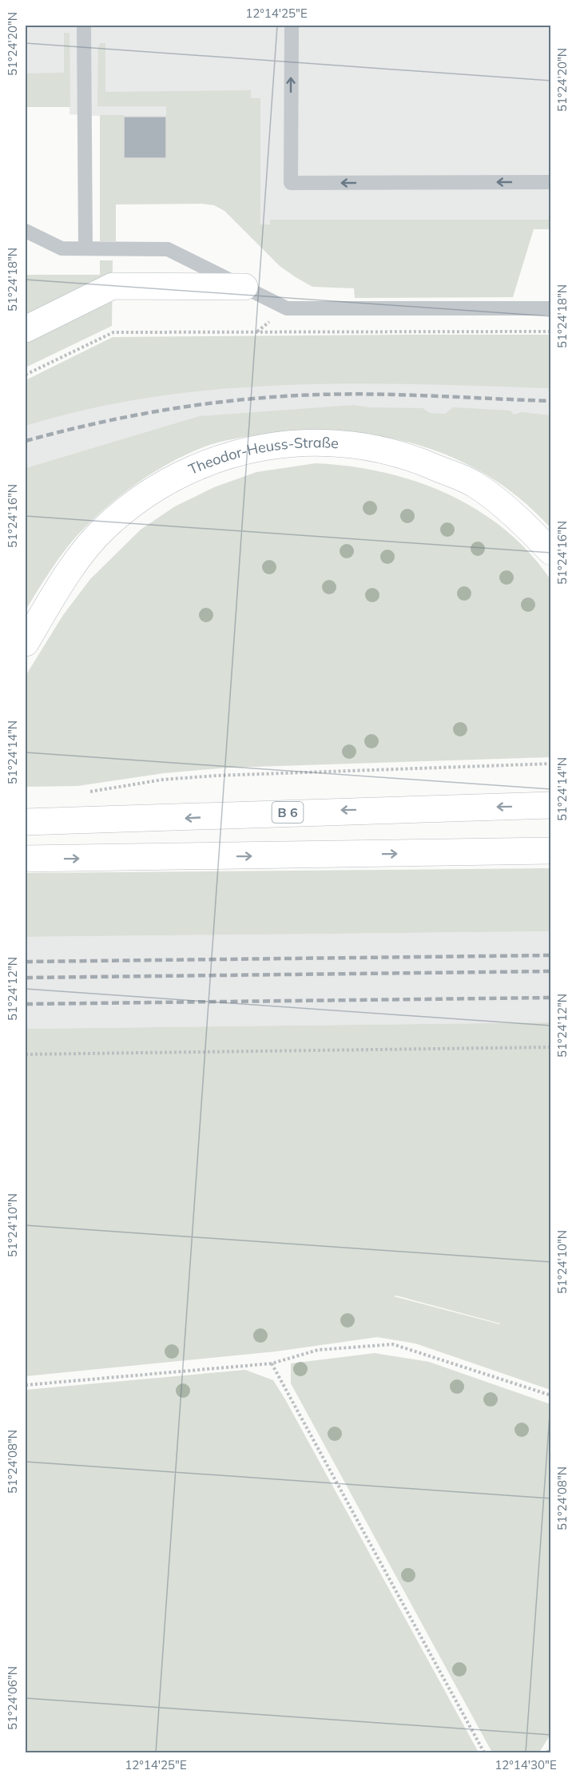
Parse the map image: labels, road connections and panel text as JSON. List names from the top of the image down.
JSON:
{
  "streets": {
    "main road": ["Theodor-Heuss-Straße", "B 6"]
  },
  "coordinates": [
    "12°14'25\"E",
    "51°24'20\"N",
    "51°24'18\"N",
    "51°24'16\"N",
    "51°24'14\"N",
    "51°24'12\"N",
    "51°24'10\"N",
    "51°24'08\"N",
    "51°24'06\"N",
    "12°14'30\"E"
  ]
}
